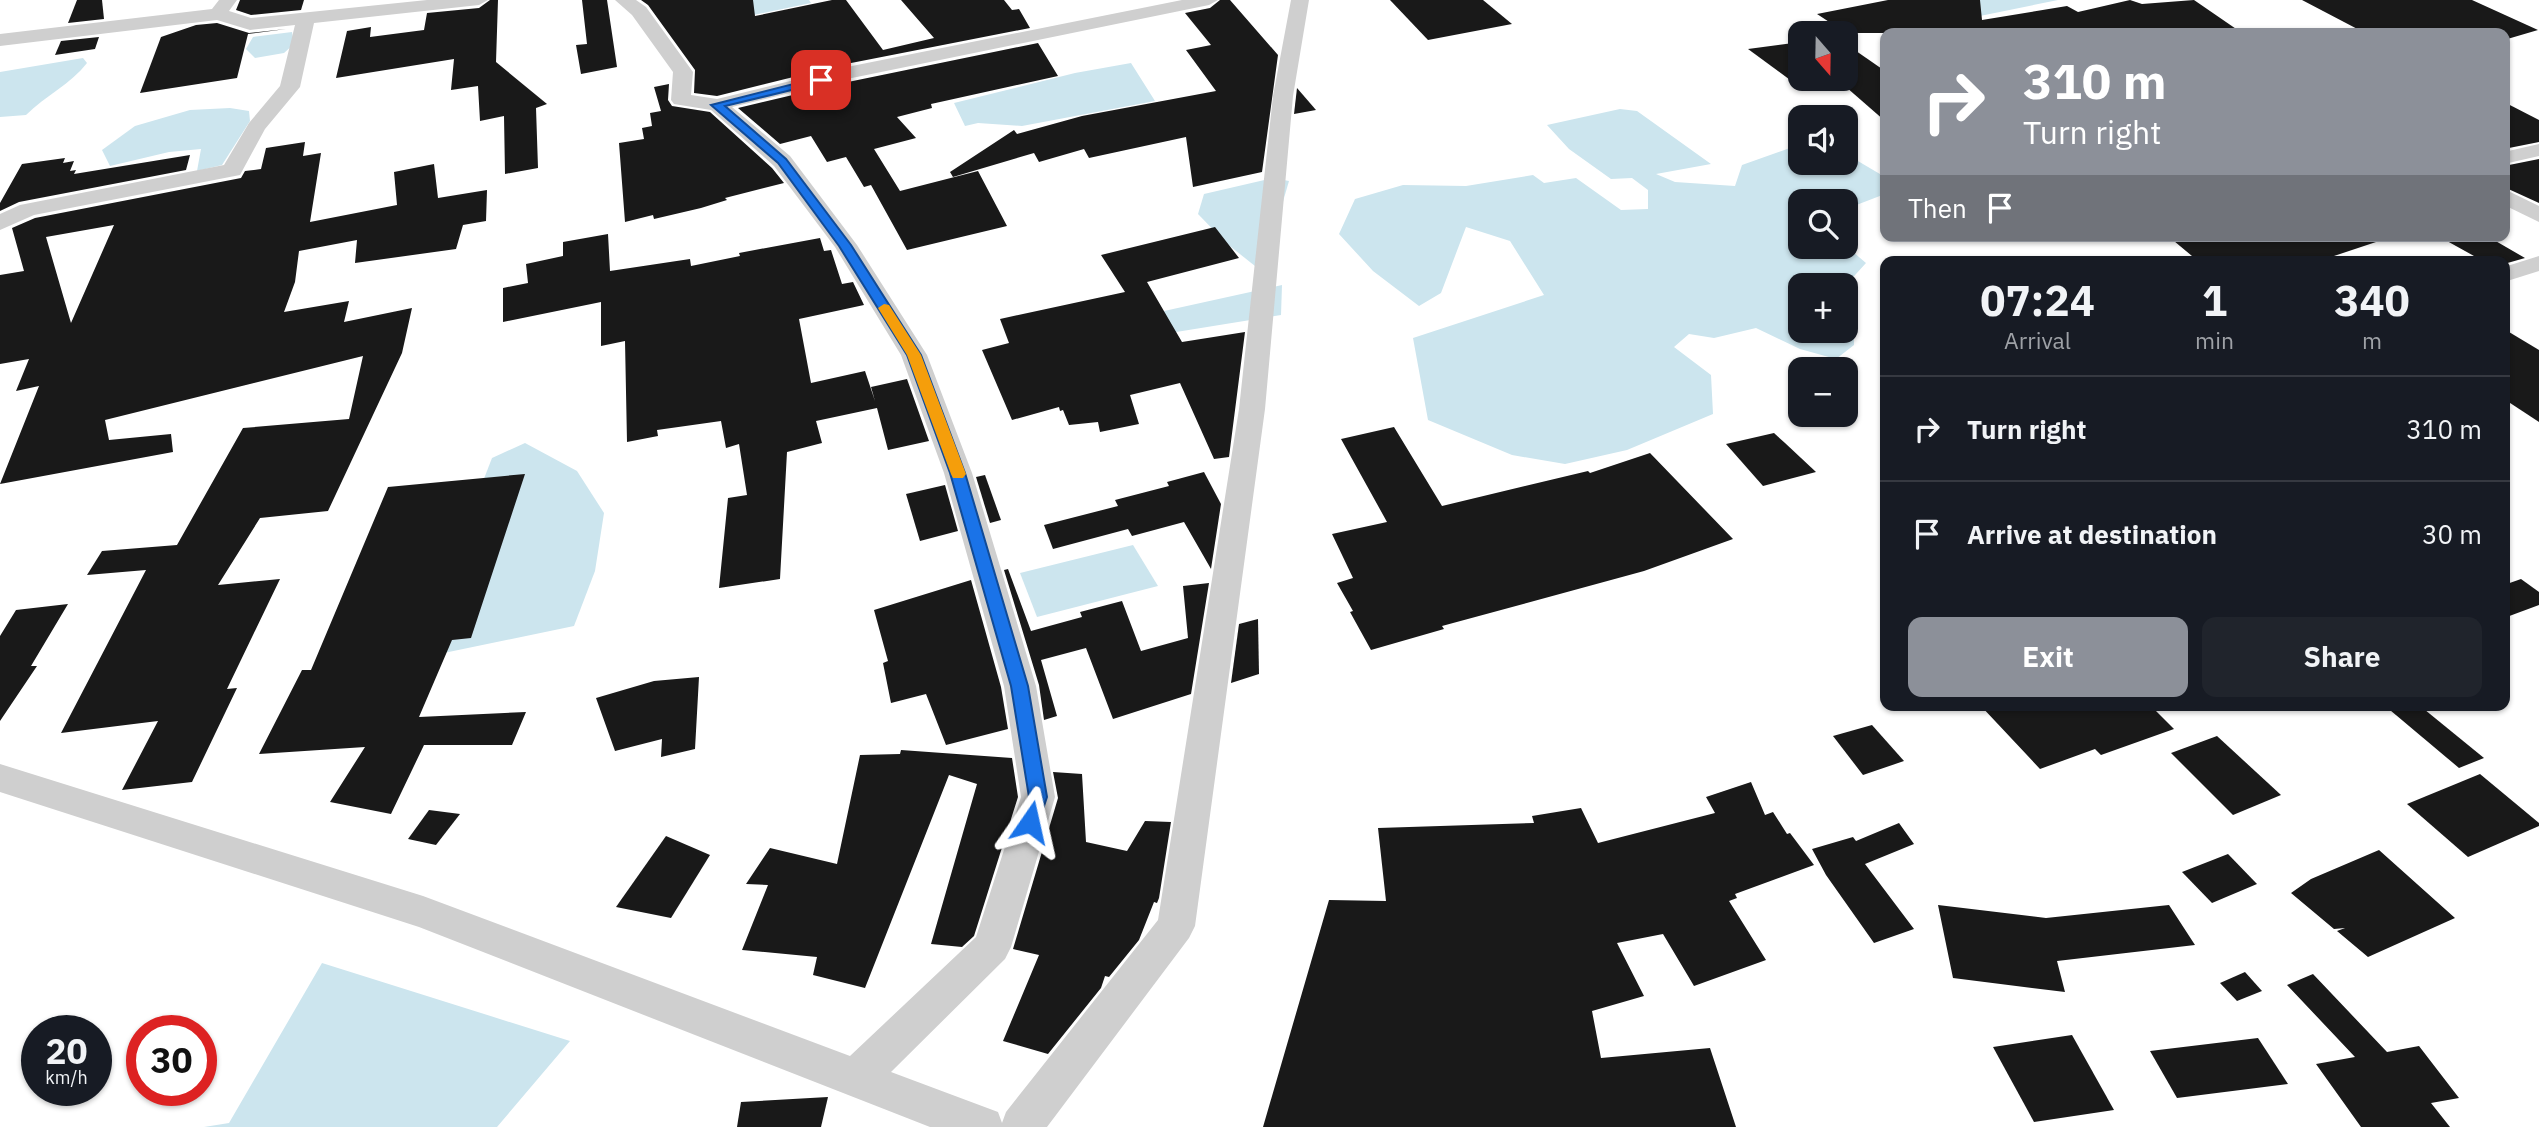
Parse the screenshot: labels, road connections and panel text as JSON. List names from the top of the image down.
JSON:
{
  "north": "bottom",
  "page": {
    "map_buttons": ["+", "−"],
    "turn": ["310 m", "Turn right"],
    "then": "Then",
    "eta": [
      "07:24",
      "Arrival",
      "1",
      "min",
      "340",
      "m"
    ],
    "list": [
      {
        "name": "Turn right",
        "value": "310 m"
      },
      {
        "name": "Arrive at destination",
        "value": "30 m"
      }
    ],
    "buttons": ["Exit", "Share"],
    "speed": "20 km/h",
    "limit": "30"
  }
}
